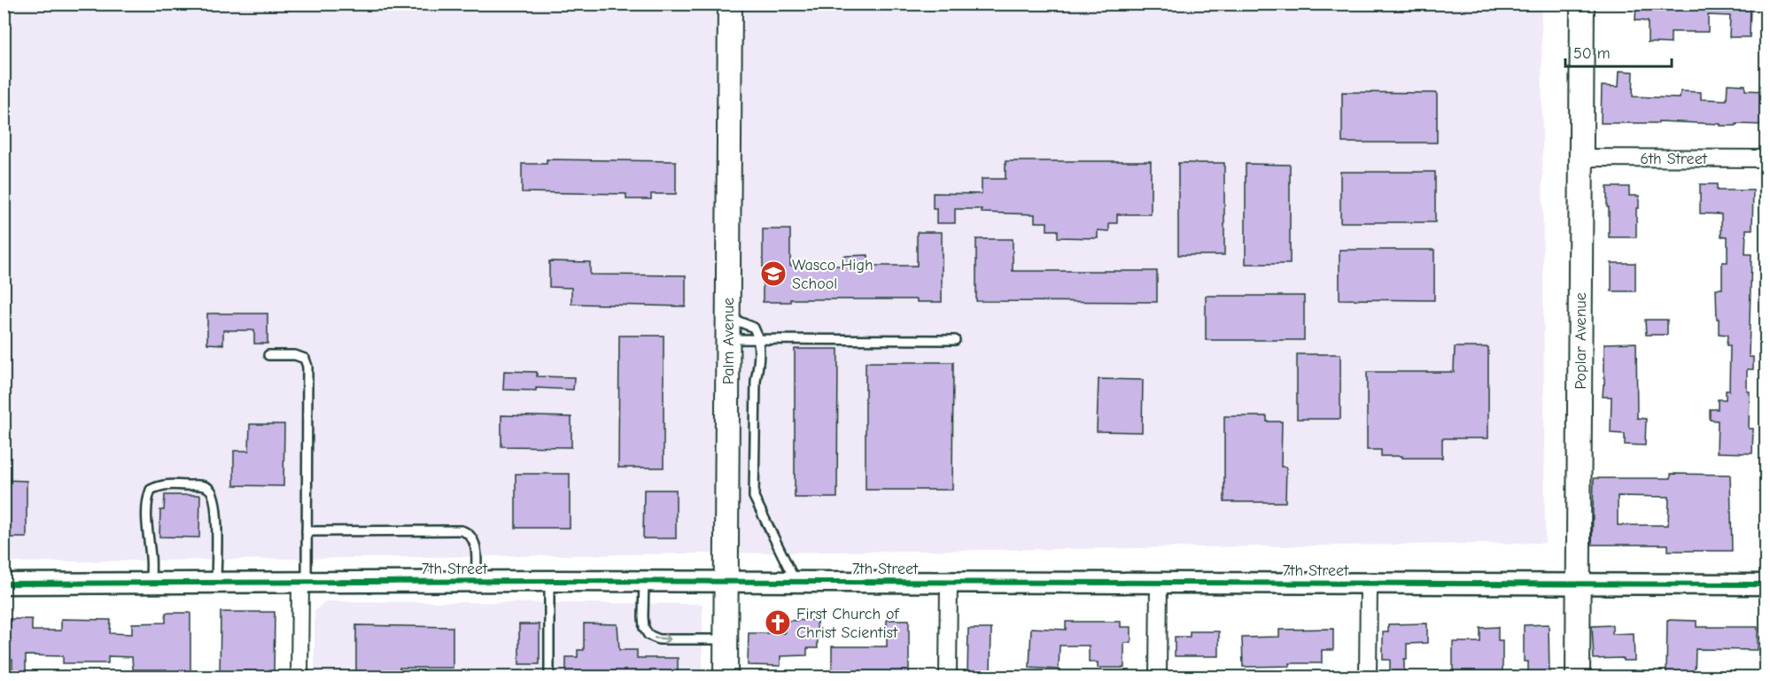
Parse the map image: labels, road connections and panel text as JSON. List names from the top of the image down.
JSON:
{
  "streets": {
    "main road": ["Palm Avenue", "Poplar Avenue"],
    "street": ["6th Street", "7th Street"]
  },
  "crossings": [
    ["6th Street", "Poplar Avenue"],
    ["Palm Avenue", "7th Street"],
    ["Poplar Avenue", "7th Street"]
  ],
  "places": {
    "school or university": ["Wasco High School"],
    "church": ["First Church of Christ Scientist"]
  },
  "scale_bar": "50 m"
}
